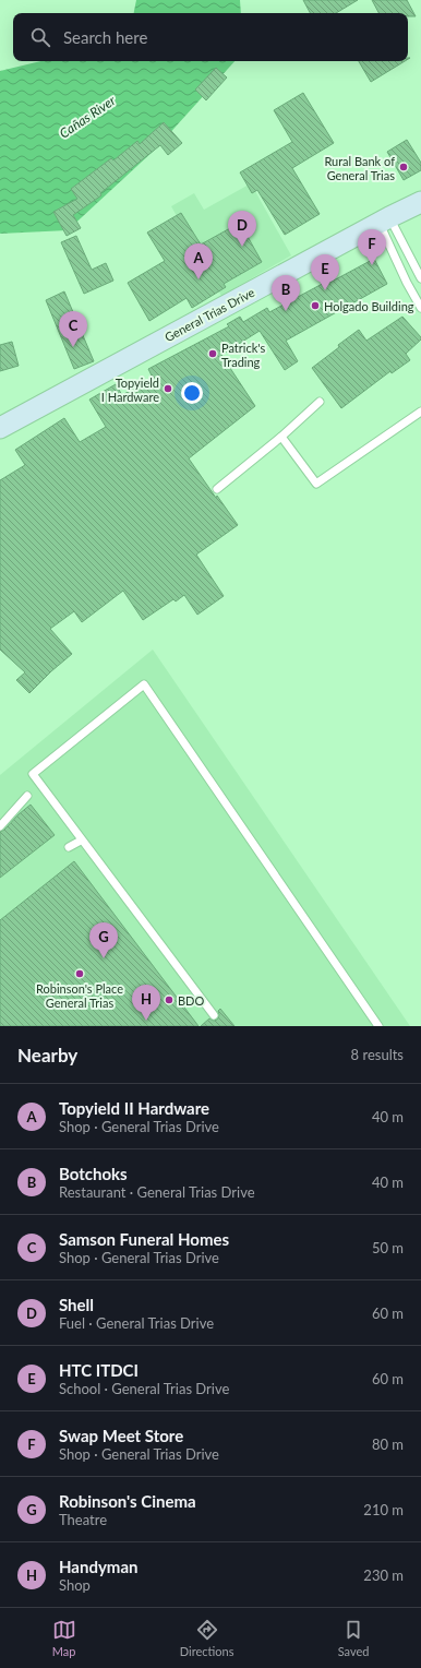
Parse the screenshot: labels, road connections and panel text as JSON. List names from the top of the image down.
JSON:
{
  "streets": {
    "main road": ["General Trias Drive"]
  },
  "water": ["Cañas River"],
  "places": [
    "Rural Bank of General Trias",
    "Holgado Building",
    "Patrick's Trading",
    "Topyield I Hardware",
    "Robinson's Place General Trias",
    "BDO"
  ],
  "page": {
    "search": "Search here",
    "pins": [
      "D",
      "F",
      "A",
      "E",
      "B",
      "C",
      "G",
      "H"
    ],
    "heading": ["Nearby", "8 results"],
    "list": [
      {
        "mark": "A",
        "name": "Topyield II Hardware",
        "note": "Shop · General Trias Drive",
        "value": "40 m"
      },
      {
        "mark": "B",
        "name": "Botchoks",
        "note": "Restaurant · General Trias Drive",
        "value": "40 m"
      },
      {
        "mark": "C",
        "name": "Samson Funeral Homes",
        "note": "Shop · General Trias Drive",
        "value": "50 m"
      },
      {
        "mark": "D",
        "name": "Shell",
        "note": "Fuel · General Trias Drive",
        "value": "60 m"
      },
      {
        "mark": "E",
        "name": "HTC ITDCI",
        "note": "School · General Trias Drive",
        "value": "60 m"
      },
      {
        "mark": "F",
        "name": "Swap Meet Store",
        "note": "Shop · General Trias Drive",
        "value": "80 m"
      },
      {
        "mark": "G",
        "name": "Robinson's Cinema",
        "note": "Theatre",
        "value": "210 m"
      },
      {
        "mark": "H",
        "name": "Handyman",
        "note": "Shop",
        "value": "230 m"
      }
    ],
    "nav": ["Map", "Directions", "Saved"]
  }
}
